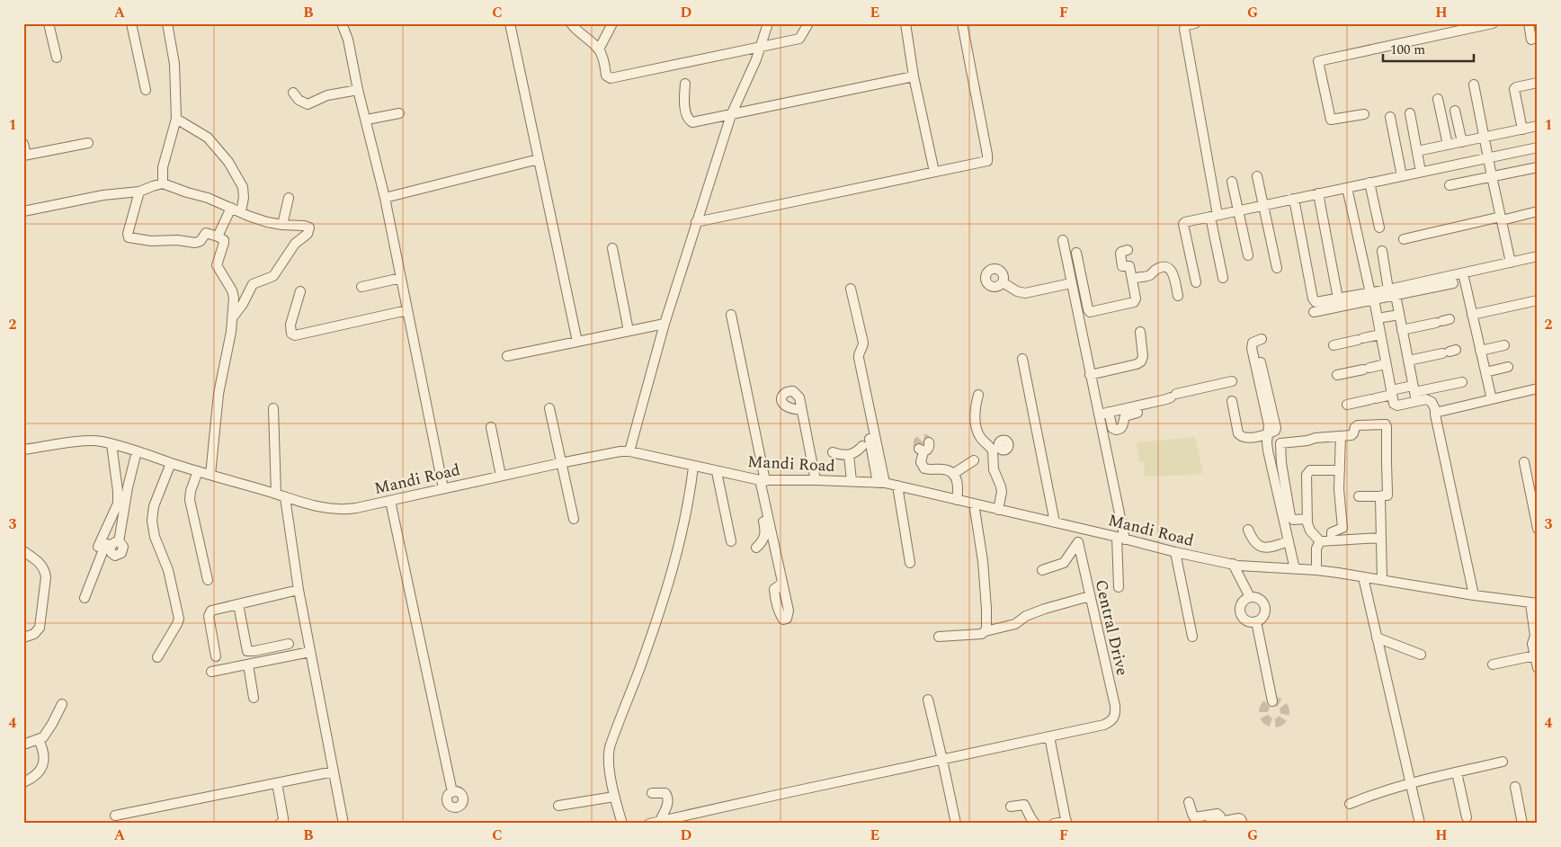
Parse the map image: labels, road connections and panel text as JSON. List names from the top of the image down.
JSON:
{
  "streets": {
    "street": ["Mandi Road", "Central Drive"]
  },
  "scale_bar": "100 m",
  "grid": {
    "columns": [
      "A",
      "B",
      "C",
      "D",
      "E",
      "F",
      "G",
      "H"
    ],
    "rows": [
      "1",
      "2",
      "3",
      "4"
    ]
  }
}
